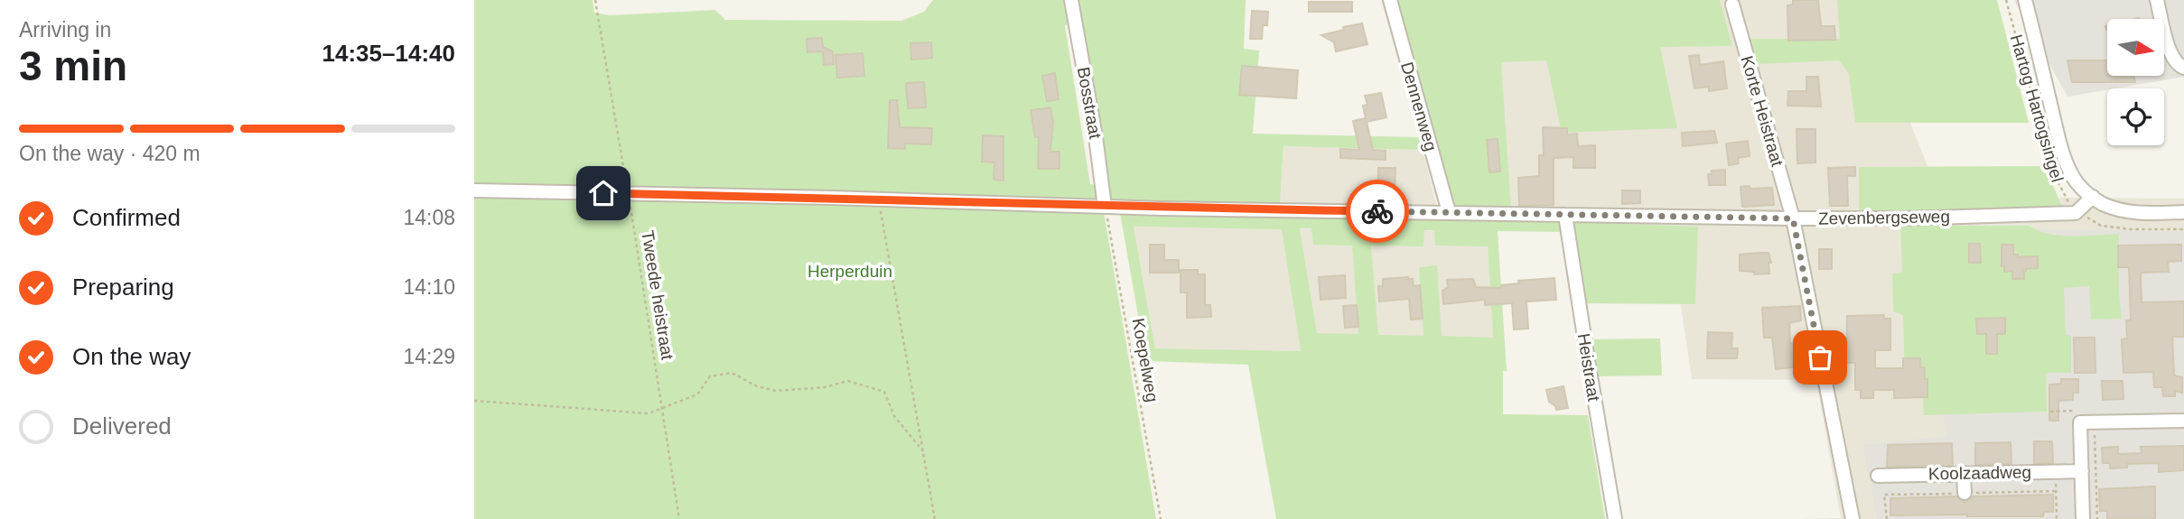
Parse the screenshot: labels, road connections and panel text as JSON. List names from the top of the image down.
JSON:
{
  "streets": {
    "street": [
      "Bosstraat",
      "Dennenweg",
      "Hartog Hartogsingel",
      "Korte Heistraat",
      "Zevenbergseweg",
      "Heistraat",
      "Koolzaadweg"
    ],
    "path": ["Tweede heistraat", "Koepelweg"]
  },
  "crossings": [
    ["Bosstraat", "Zevenbergseweg"],
    ["Bosstraat", "Koepelweg"],
    ["Dennenweg", "Zevenbergseweg"],
    ["Hartog Hartogsingel", "Zevenbergseweg"],
    ["Korte Heistraat", "Zevenbergseweg"],
    ["Zevenbergseweg", "Tweede heistraat"],
    ["Zevenbergseweg", "Koepelweg"],
    ["Zevenbergseweg", "Heistraat"]
  ],
  "parks": ["Herperduin"],
  "north": "right",
  "page": {
    "heading": ["3 min", "Arriving in", "14:35–14:40"],
    "bar": "On the way · 420 m",
    "list": [
      ["Confirmed", "14:08"],
      ["Preparing", "14:10"],
      ["On the way", "14:29"],
      "Delivered"
    ]
  }
}
